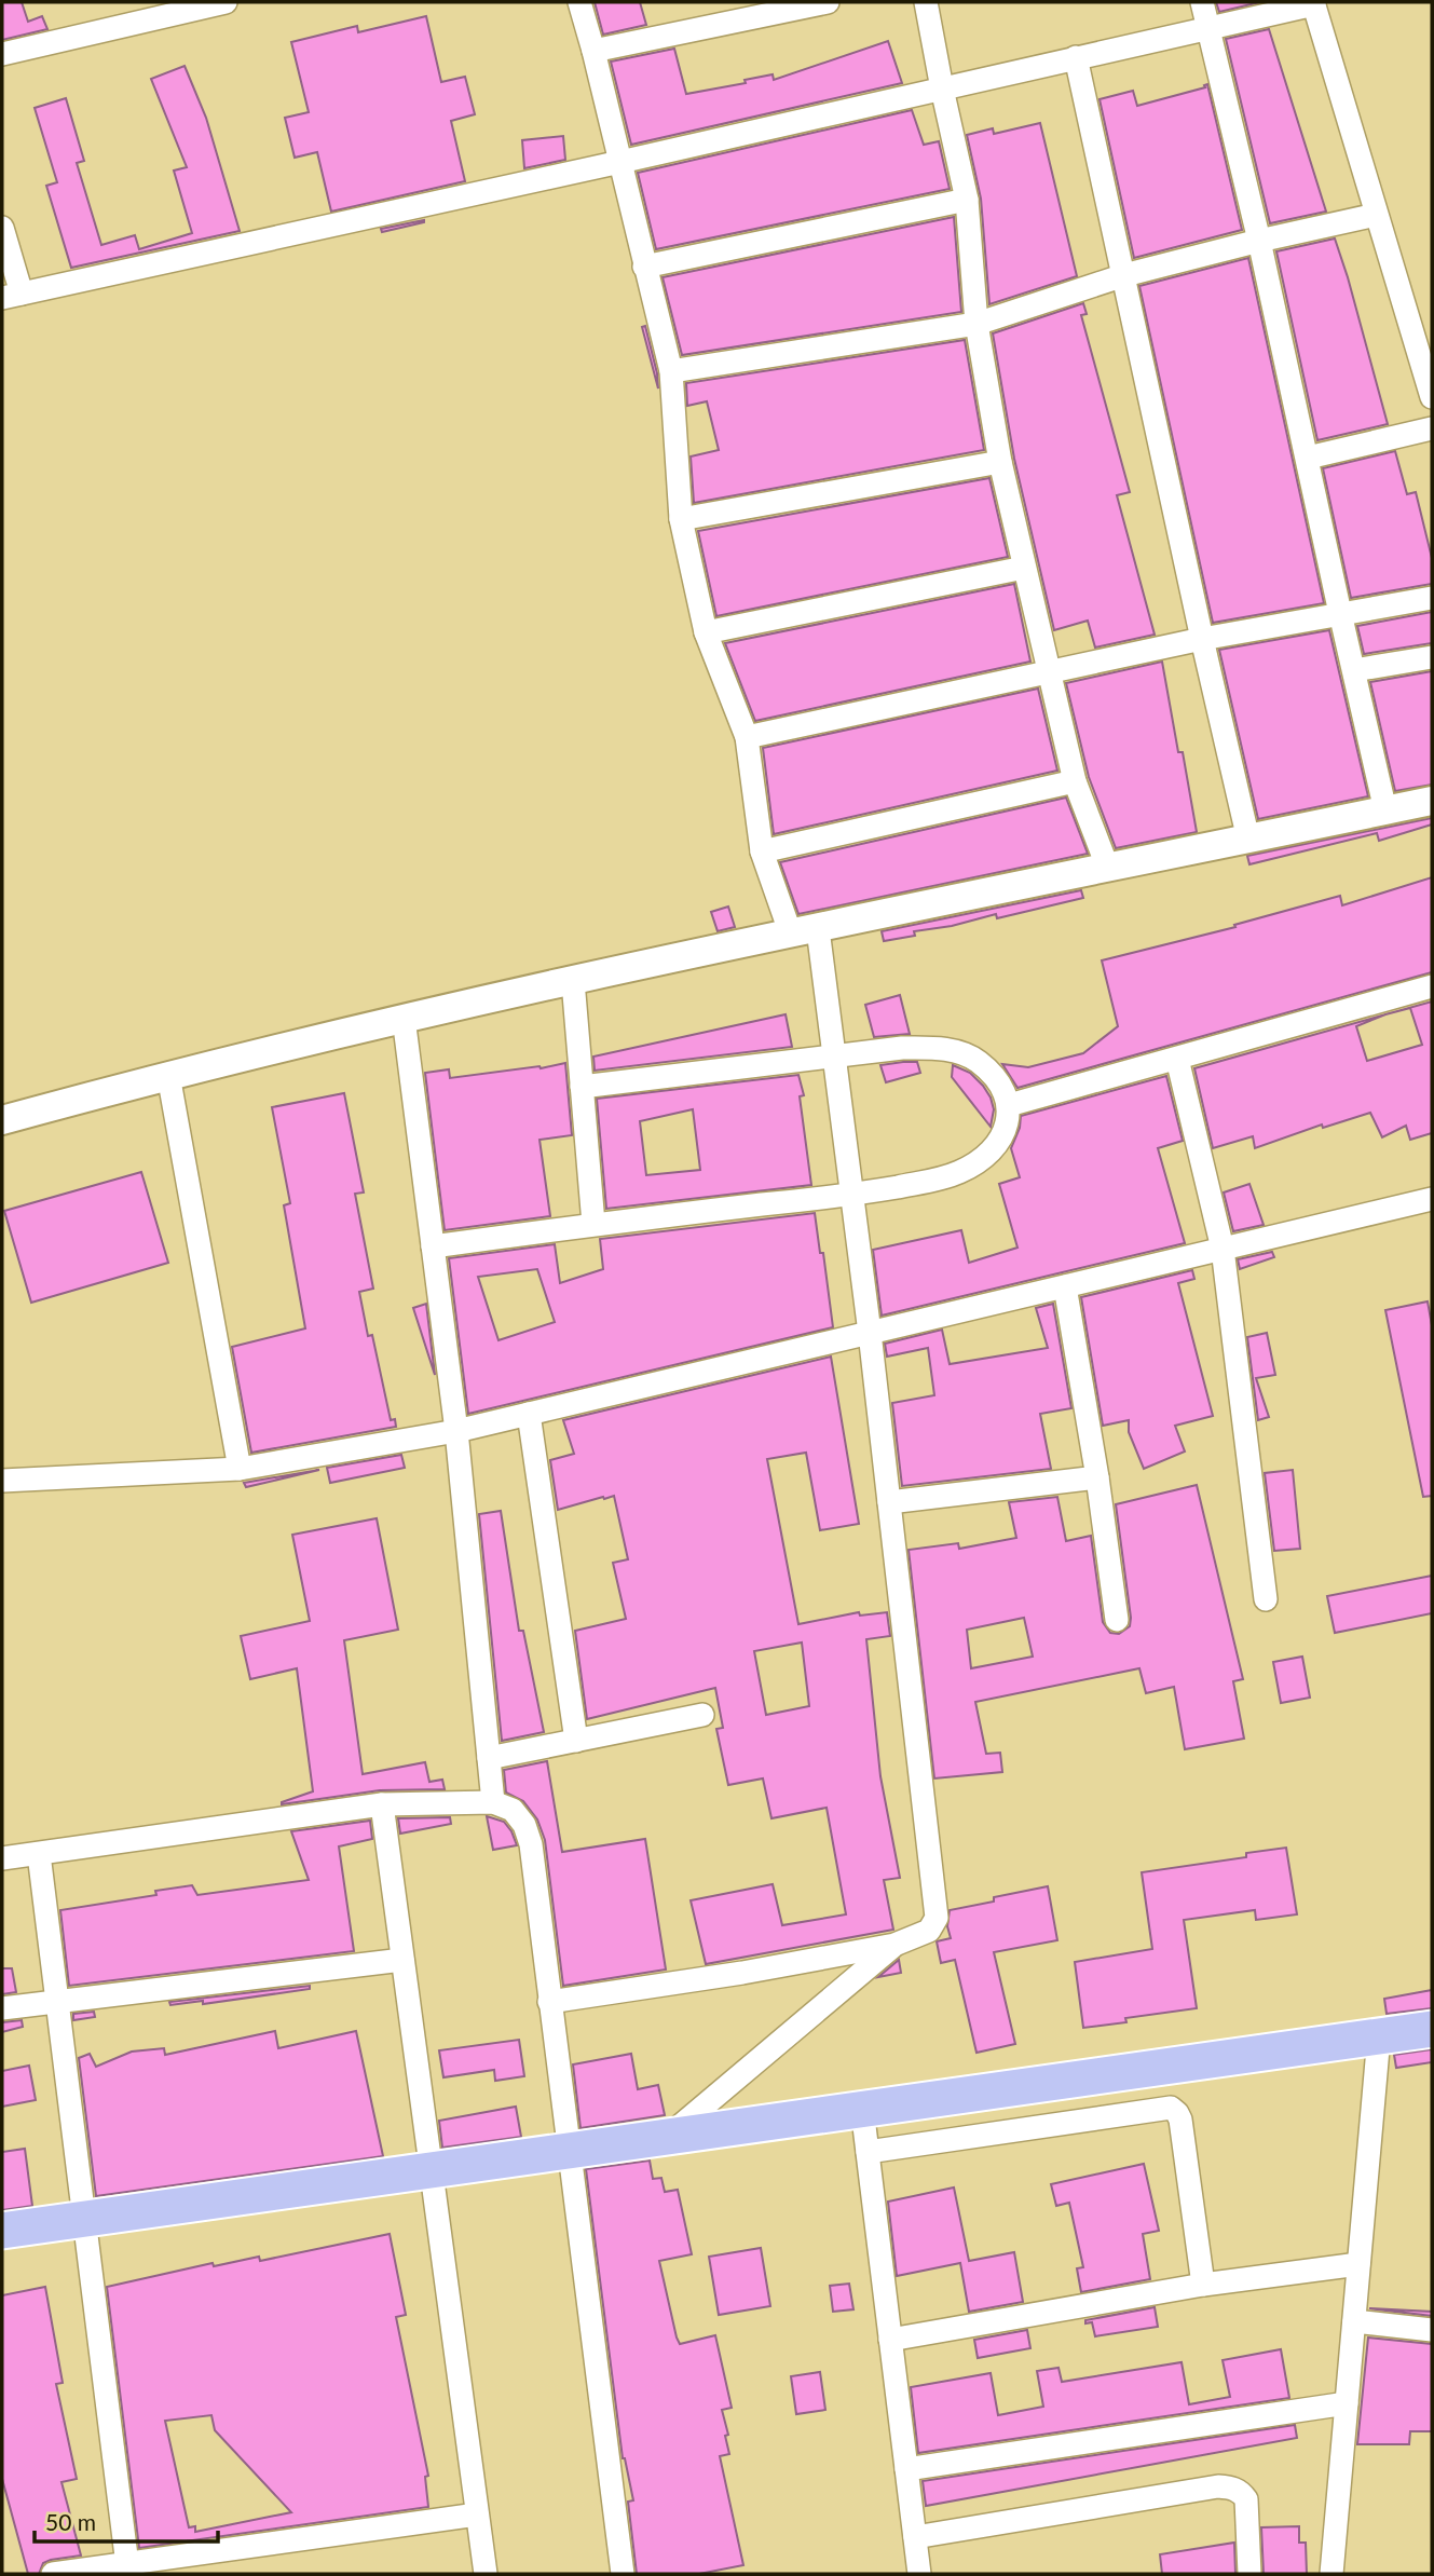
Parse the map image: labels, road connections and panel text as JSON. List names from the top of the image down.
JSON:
{
  "scale_bar": "50 m"
}
